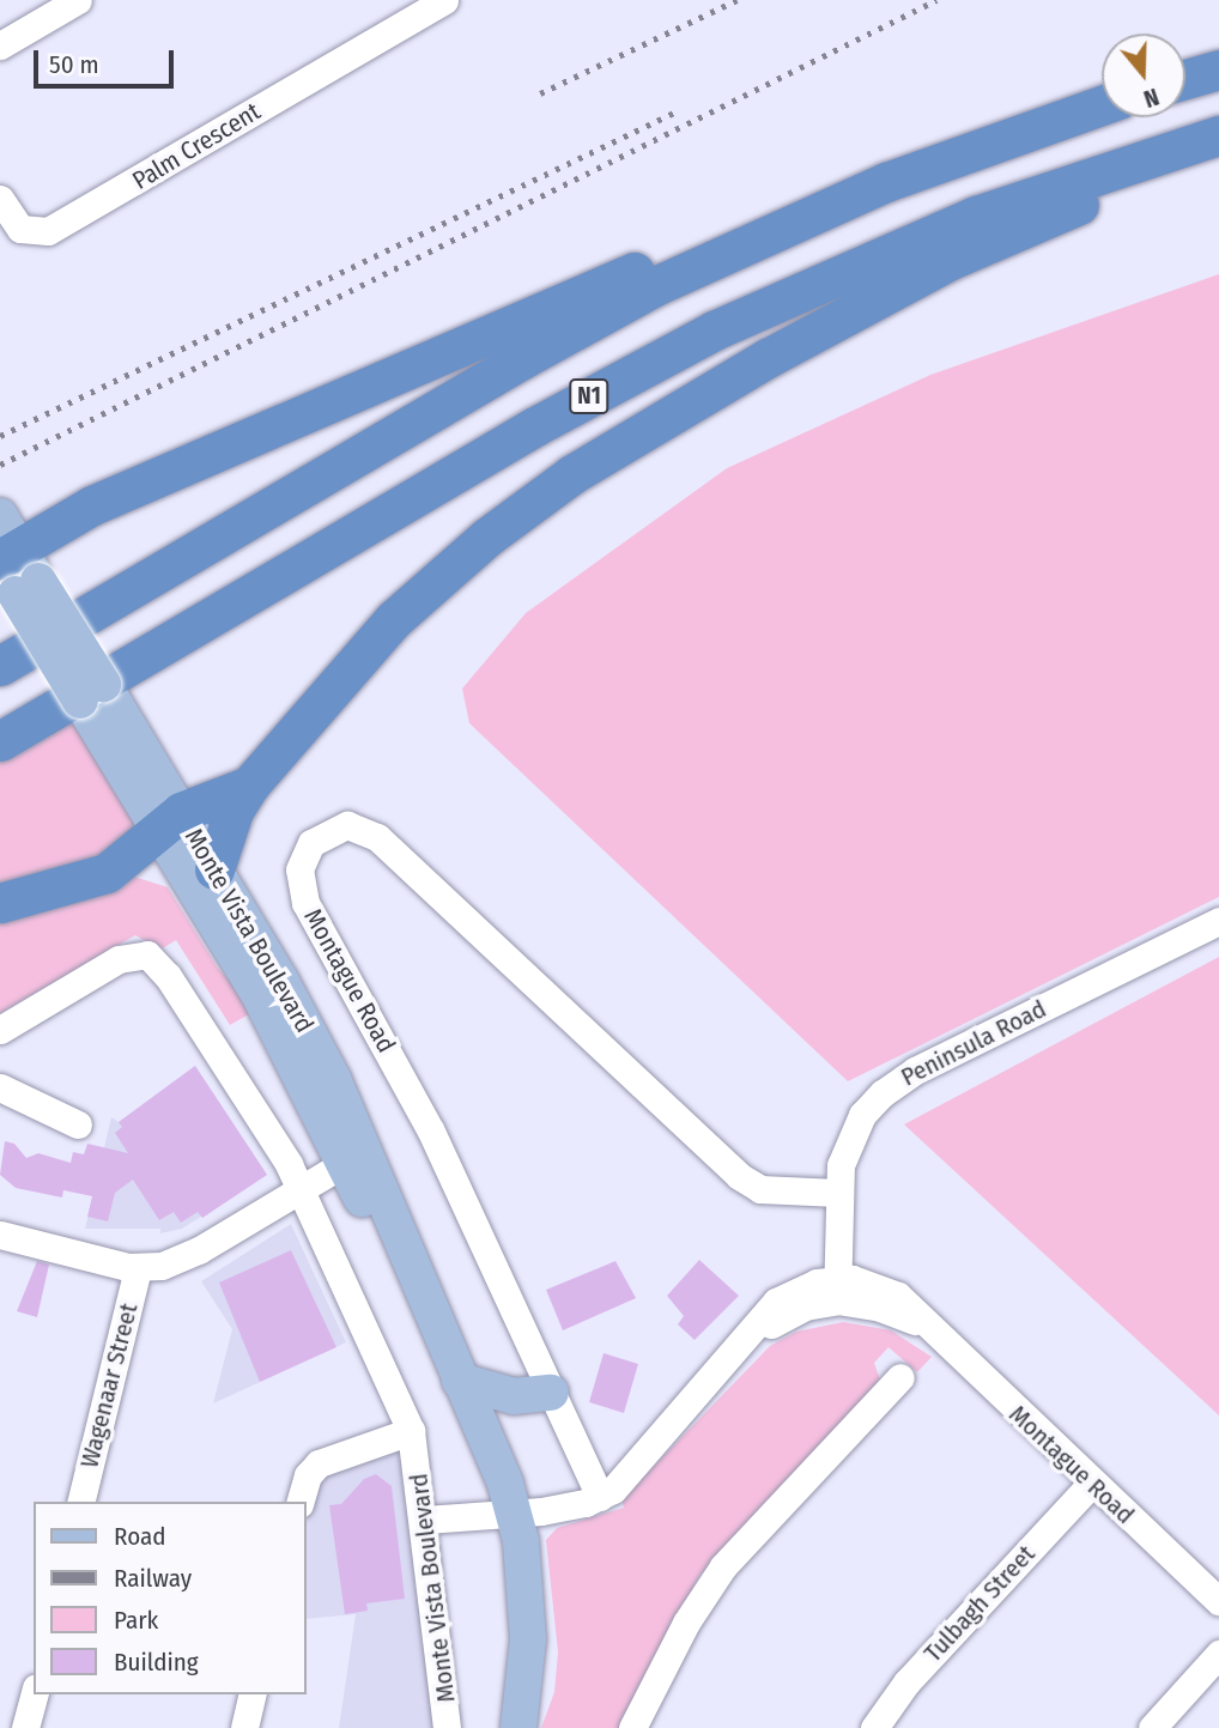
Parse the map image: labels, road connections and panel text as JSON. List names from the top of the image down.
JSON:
{
  "streets": {
    "highway": ["N1"],
    "main road": ["Monte Vista Boulevard"],
    "street": [
      "Palm Crescent",
      "Montague Road",
      "Peninsula Road",
      "Wagenaar Street",
      "Tulbagh Street"
    ]
  },
  "crossings": [
    ["Montague Road", "Peninsula Road"],
    ["Montague Road", "Tulbagh Street"]
  ],
  "legend": [
    "Road",
    "Railway",
    "Park",
    "Building"
  ],
  "scale_bar": "50 m",
  "north": "bottom"
}
